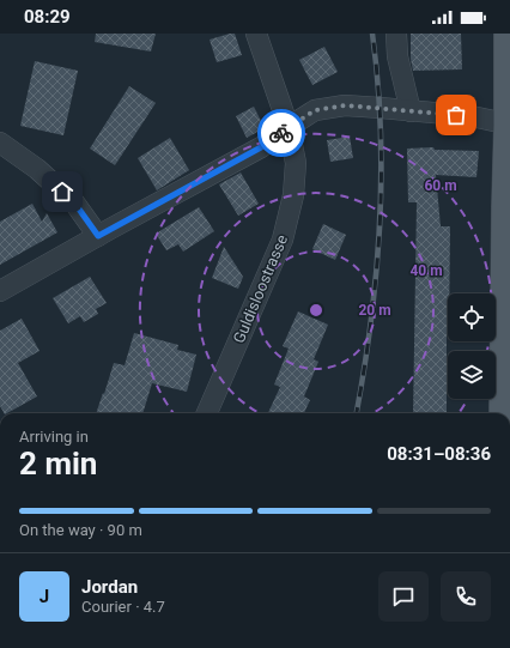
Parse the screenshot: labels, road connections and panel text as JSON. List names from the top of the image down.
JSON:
{
  "streets": {
    "street": ["Guldisloostrasse"]
  },
  "page": {
    "status": "08:29",
    "heading": ["2 min", "Arriving in", "08:31–08:36"],
    "panel": ["Jordan", "Courier · 4.7"],
    "bar": "On the way · 90 m",
    "round": "J"
  },
  "rings": ["60 m", "40 m", "20 m"]
}
